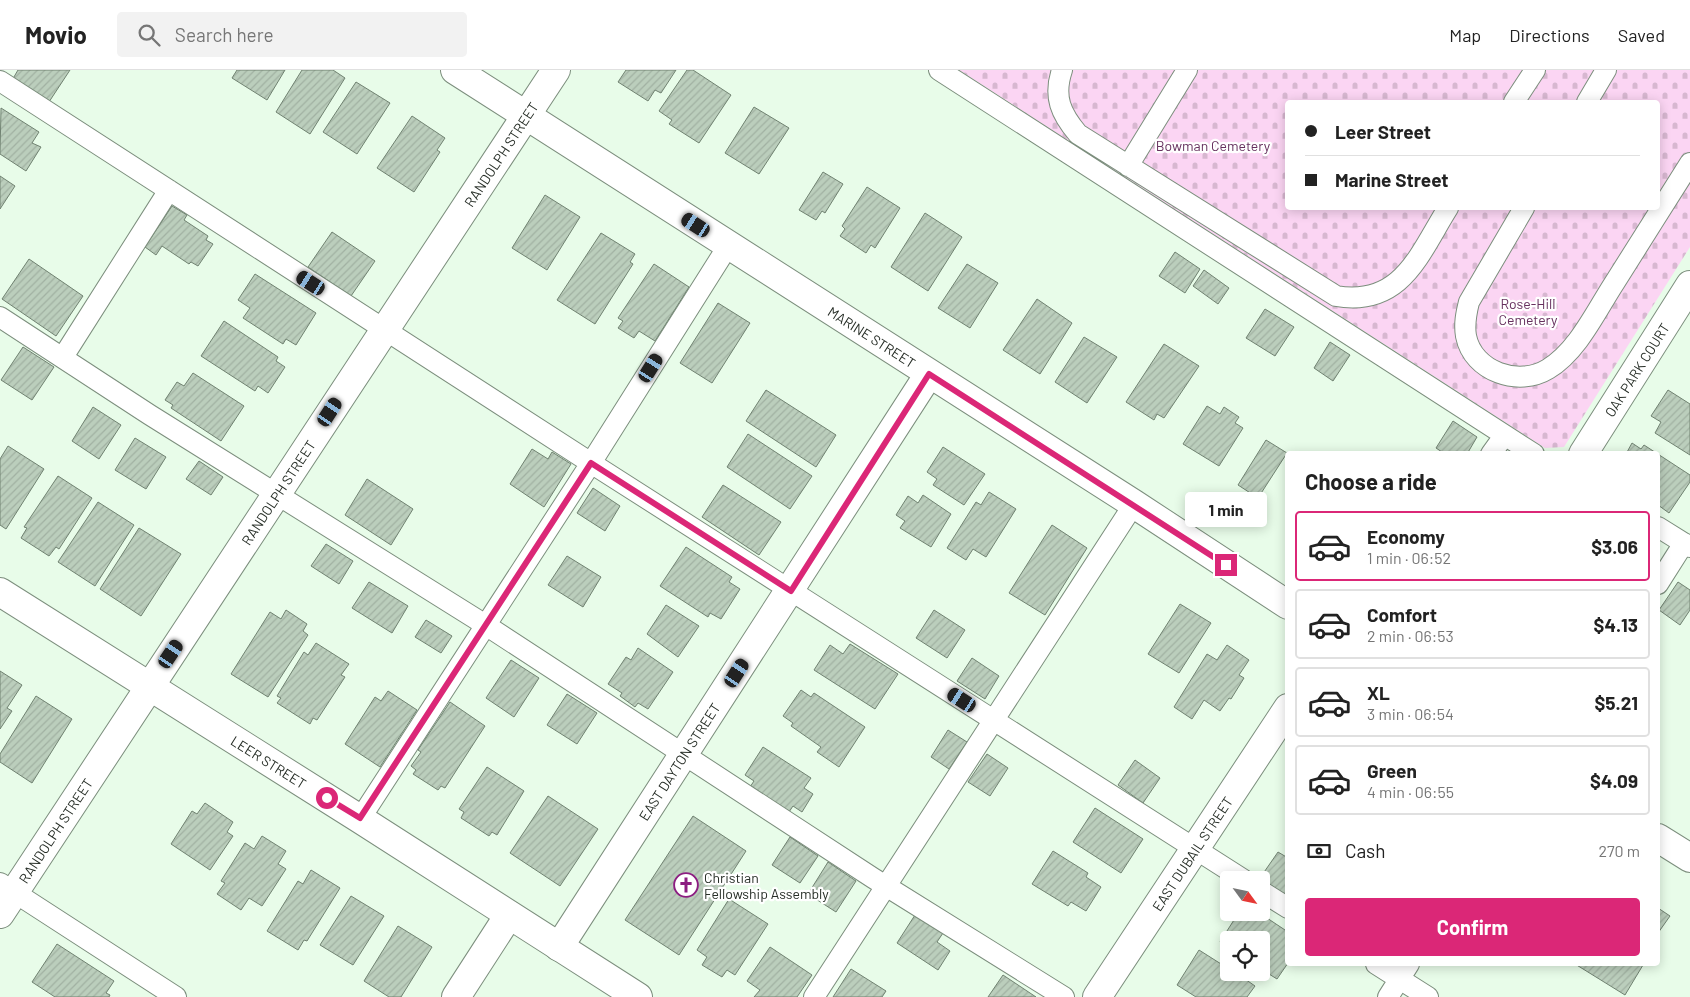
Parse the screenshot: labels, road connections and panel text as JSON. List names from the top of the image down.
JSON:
{
  "streets": {
    "street": [
      "RANDOLPH STREET",
      "MARINE STREET",
      "OAK PARK COURT",
      "LEER STREET",
      "EAST DAYTON STREET",
      "EAST DUBAIL STREET"
    ]
  },
  "crossings": [
    ["RANDOLPH STREET", "MARINE STREET"],
    ["RANDOLPH STREET", "LEER STREET"],
    ["MARINE STREET", "EAST DAYTON STREET"],
    ["LEER STREET", "EAST DAYTON STREET"]
  ],
  "parks": ["Bowman Cemetery", "Rose-Hill Cemetery"],
  "places": {
    "church": ["Christian Fellowship Assembly"]
  },
  "north": "bottom right",
  "page": {
    "header": "Movio",
    "search": "Search here",
    "nav": ["Map", "Directions", "Saved"],
    "banner": ["Leer Street", "Marine Street"],
    "heading": "Choose a ride",
    "bubble": "1 min",
    "list": [
      {
        "name": "Economy",
        "note": "1 min · 06:52",
        "value": "$3.06"
      },
      {
        "name": "Comfort",
        "note": "2 min · 06:53",
        "value": "$4.13"
      },
      {
        "name": "XL",
        "note": "3 min · 06:54",
        "value": "$5.21"
      },
      {
        "name": "Green",
        "note": "4 min · 06:55",
        "value": "$4.09"
      }
    ],
    "pay": ["Cash", "270 m"],
    "buttons": "Confirm"
  }
}
